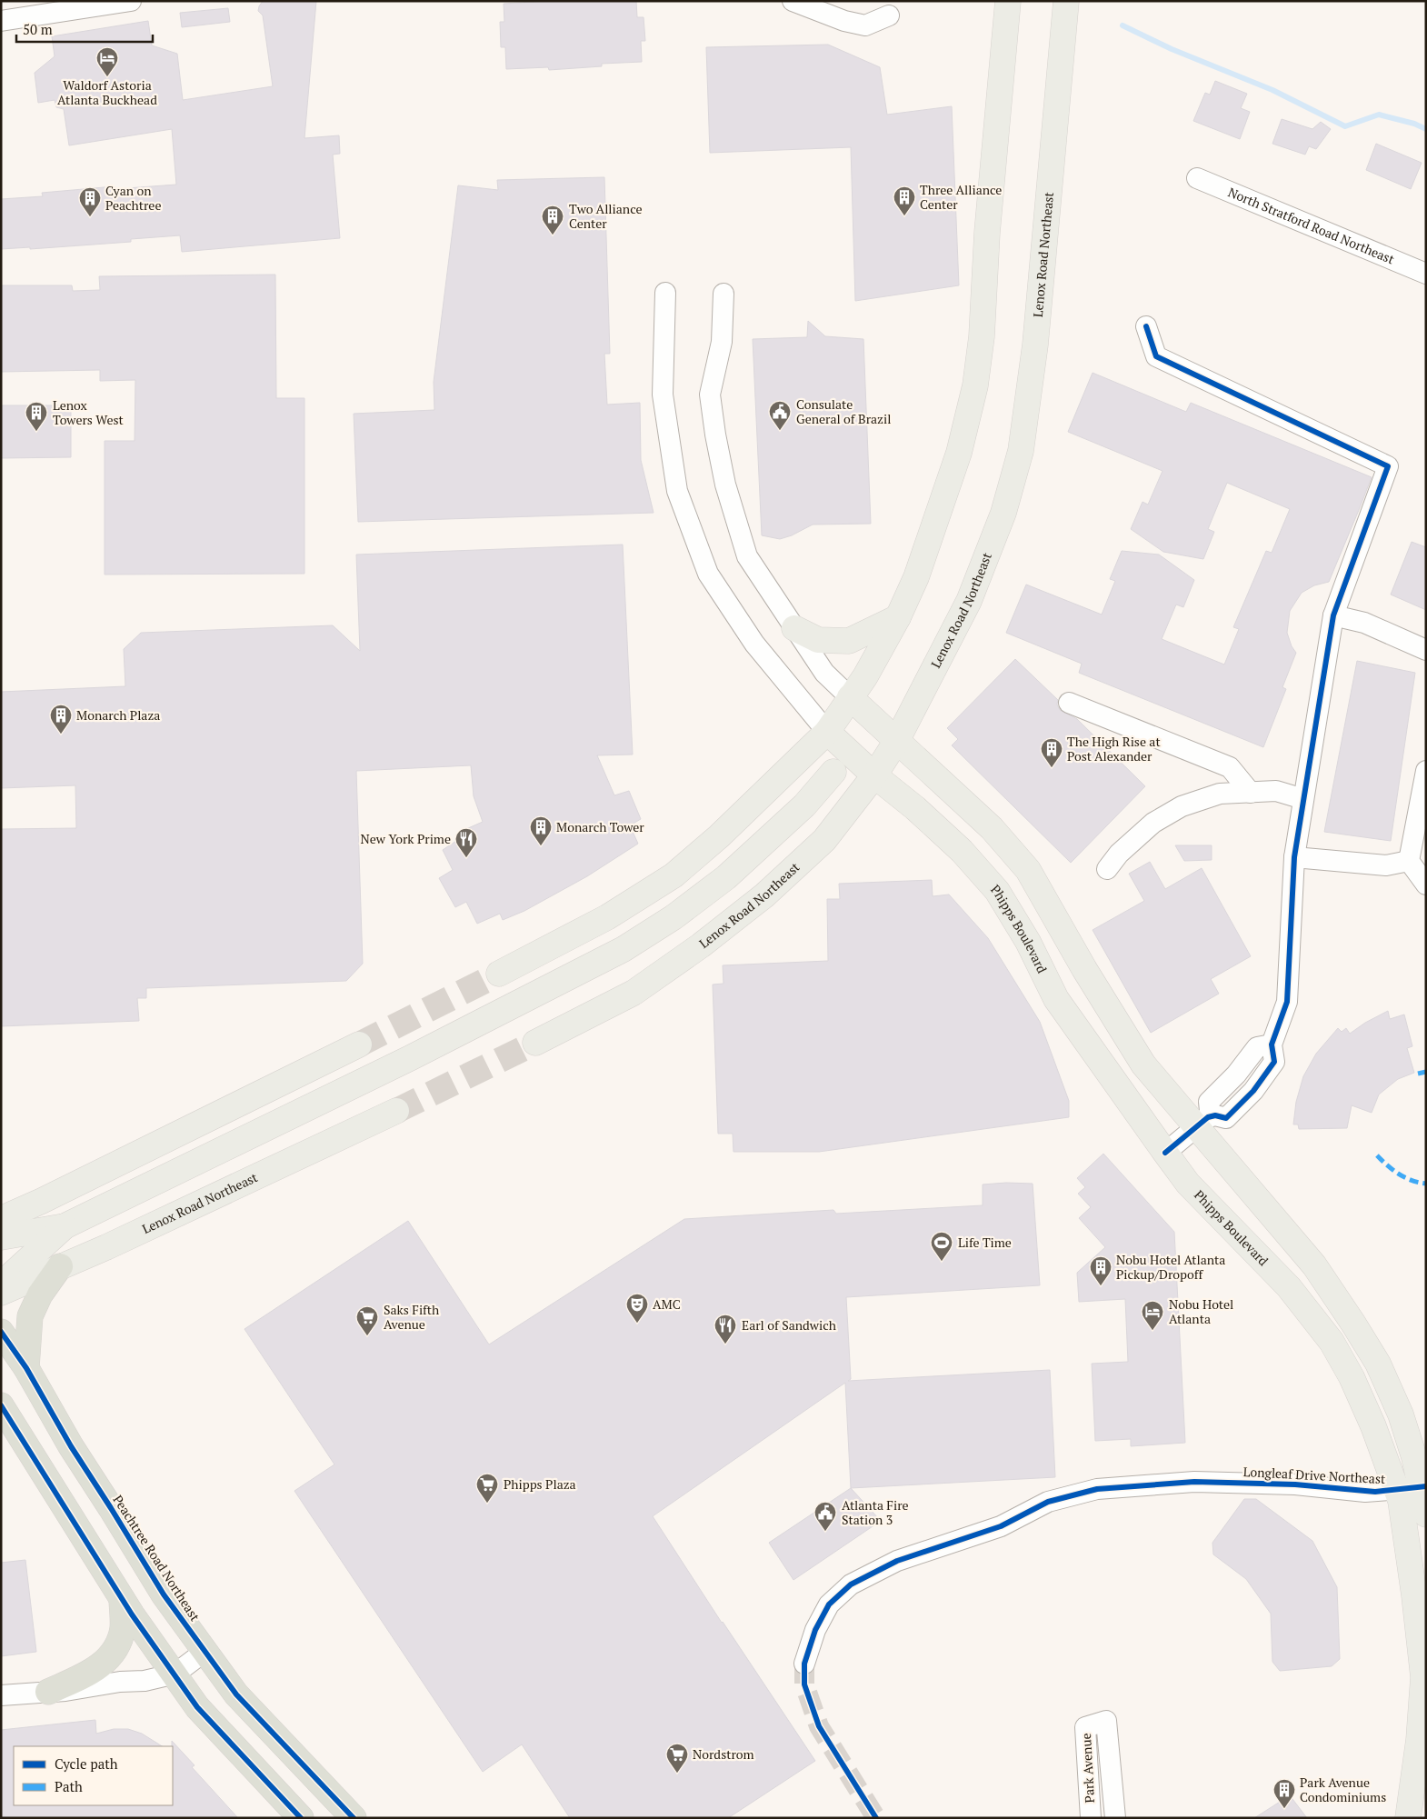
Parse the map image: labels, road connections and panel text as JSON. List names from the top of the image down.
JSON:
{
  "streets": {
    "highway": ["Peachtree Road Northeast"],
    "main road": ["Lenox Road Northeast", "Phipps Boulevard"],
    "street": ["North Stratford Road Northeast", "Longleaf Drive Northeast", "Park Avenue"]
  },
  "crossings": [
    ["Lenox Road Northeast", "Phipps Boulevard"],
    ["Phipps Boulevard", "Longleaf Drive Northeast"]
  ],
  "places": {
    "hotel": ["Waldorf Astoria Atlanta Buckhead", "Nobu Hotel Atlanta"],
    "building": [
      "Three Alliance Center",
      "Cyan on Peachtree",
      "Two Alliance Center",
      "Lenox Towers West",
      "Monarch Plaza",
      "The High Rise at Post Alexander",
      "Monarch Tower",
      "Nobu Hotel Atlanta Pickup/Dropoff",
      "Park Avenue Condominiums"
    ],
    "public building": ["Consulate General of Brazil", "Atlanta Fire Station 3"],
    "restaurant": ["New York Prime", "Earl of Sandwich"],
    "sports": ["Life Time"],
    "theatre": ["AMC"],
    "supermarket": ["Saks Fifth Avenue", "Phipps Plaza", "Nordstrom"]
  },
  "legend": ["Cycle path", "Path"],
  "scale_bar": "50 m"
}
